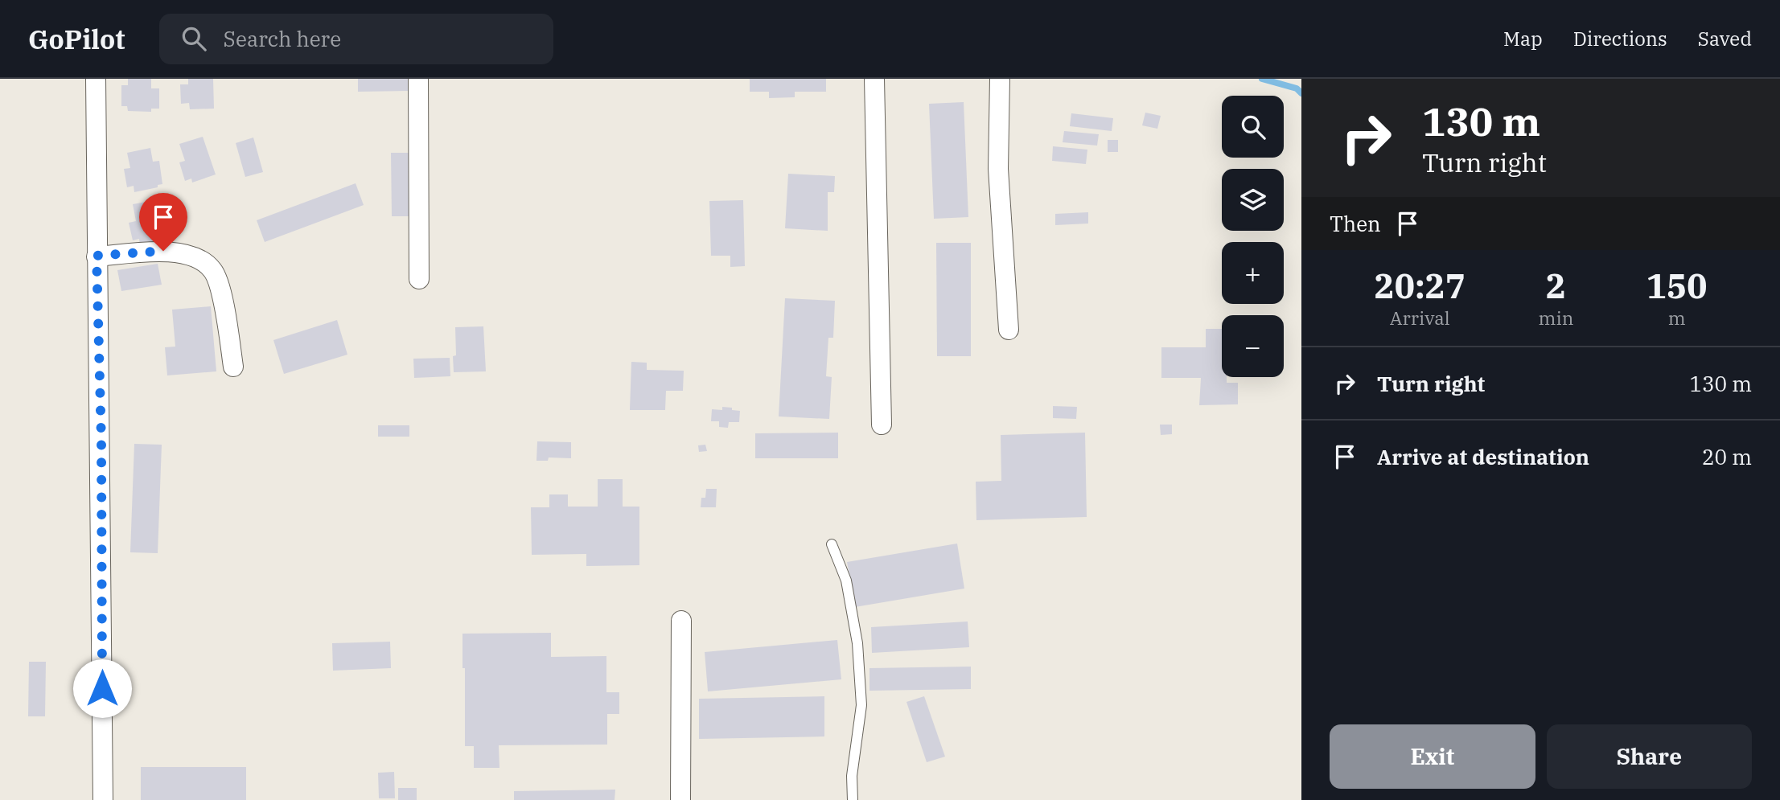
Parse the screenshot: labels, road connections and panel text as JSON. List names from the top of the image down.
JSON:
{
  "page": {
    "header": "GoPilot",
    "search": "Search here",
    "nav": ["Map", "Directions", "Saved"],
    "turn": ["130 m", "Turn right"],
    "map_buttons": ["+", "−"],
    "then": "Then",
    "eta": [
      "20:27",
      "Arrival",
      "2",
      "min",
      "150",
      "m"
    ],
    "list": [
      {
        "name": "Turn right",
        "value": "130 m"
      },
      {
        "name": "Arrive at destination",
        "value": "20 m"
      }
    ],
    "buttons": ["Exit", "Share"]
  }
}
